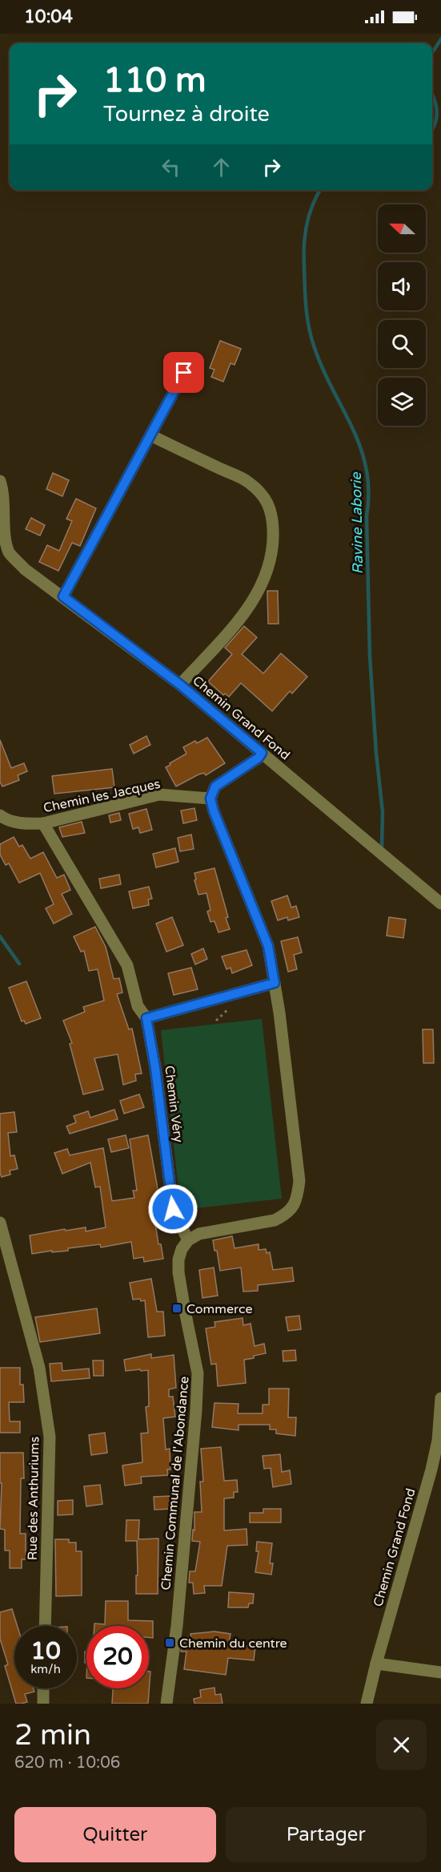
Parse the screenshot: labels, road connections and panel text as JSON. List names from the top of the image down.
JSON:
{
  "streets": {
    "street": [
      "Chemin Grand Fond",
      "Chemin les Jacques",
      "Chemin Véry",
      "Chemin Communal de l'Abondance",
      "Rue des Anthuriums"
    ]
  },
  "crossings": [
    ["Chemin les Jacques", "Chemin Véry"],
    ["Chemin Véry", "Chemin Communal de l'Abondance"]
  ],
  "water": ["Ravine Laborie"],
  "places": {
    "transit": ["Commerce", "Chemin du centre"]
  },
  "north": "left",
  "page": {
    "status": "10:04",
    "turn": ["110 m", "Tournez à droite"],
    "speed": "10 km/h",
    "limit": "20",
    "heading": ["2 min", "620 m · 10:06"],
    "buttons": ["Quitter", "Partager"]
  }
}
